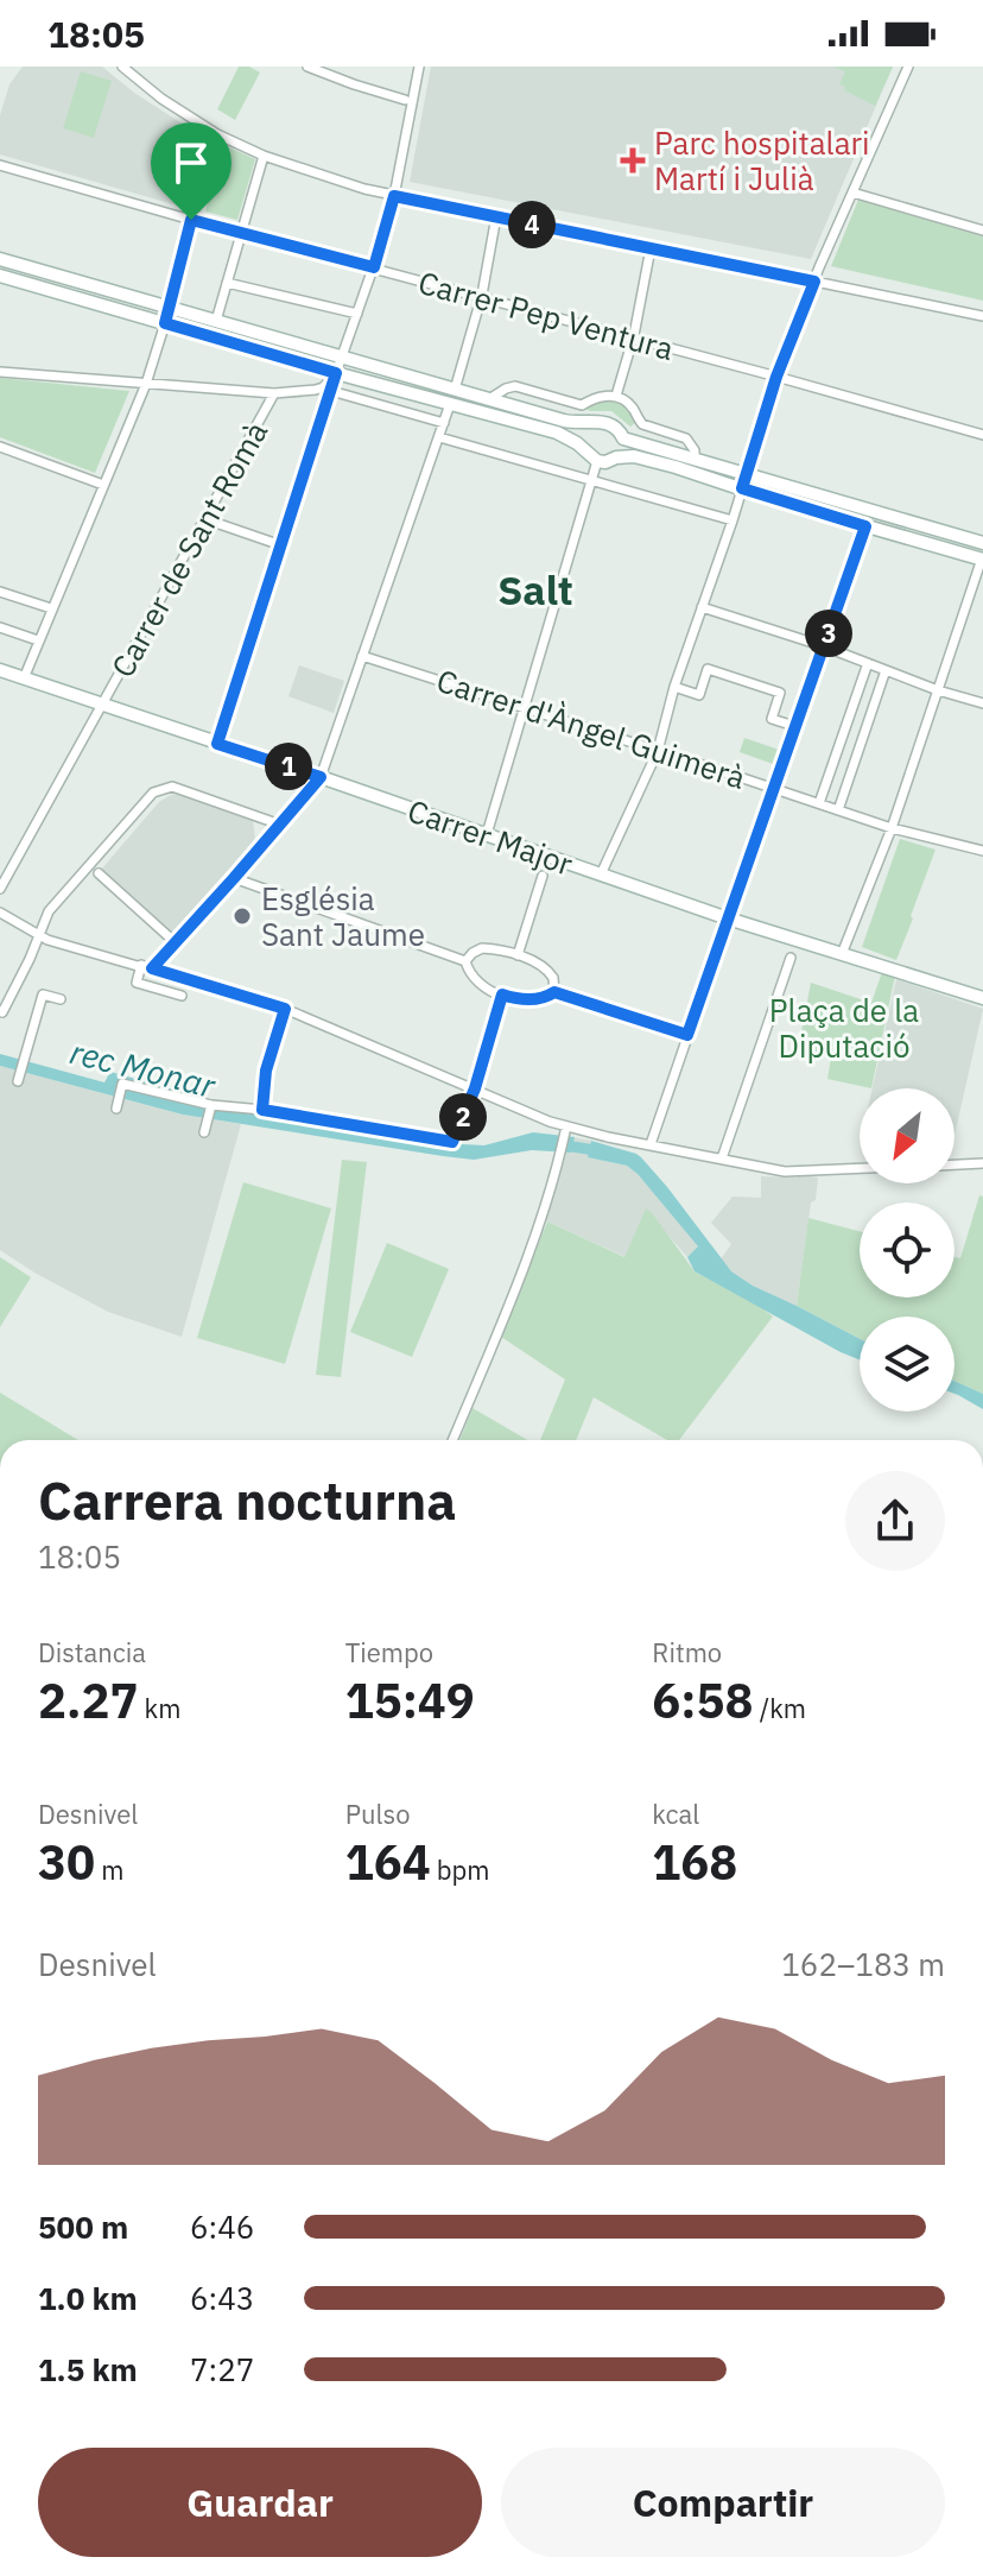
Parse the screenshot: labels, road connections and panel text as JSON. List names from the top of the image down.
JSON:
{
  "streets": {
    "main road": ["Carrer Major"],
    "street": ["Carrer Pep Ventura", "Carrer de Sant Romà", "Carrer d'Àngel Guimerà"]
  },
  "crossings": [
    ["Carrer de Sant Romà", "Carrer Major"]
  ],
  "districts": ["Salt"],
  "water": ["rec Monar"],
  "parks": ["Plaça de la Diputació"],
  "places": {
    "health": ["Parc hospitalari Martí i Julià"],
    "other": ["Església Sant Jaume"]
  },
  "north": "bottom left",
  "page": {
    "status": "18:05",
    "pins": [
      "4",
      "3",
      "1",
      "2"
    ],
    "heading": ["Carrera nocturna", "18:05"],
    "stats": [
      ["Distancia", "2.27 km"],
      ["Tiempo", "15:49"],
      ["Ritmo", "6:58 /km"],
      ["Desnivel", "30 m"],
      ["Pulso", "164 bpm"],
      ["kcal", "168"]
    ],
    "chart": ["Desnivel", "162–183 m"],
    "list": [
      {
        "name": "500 m",
        "note": "6:46"
      },
      {
        "name": "1.0 km",
        "note": "6:43"
      },
      {
        "name": "1.5 km",
        "note": "7:27"
      }
    ],
    "buttons": ["Guardar", "Compartir"]
  }
}
